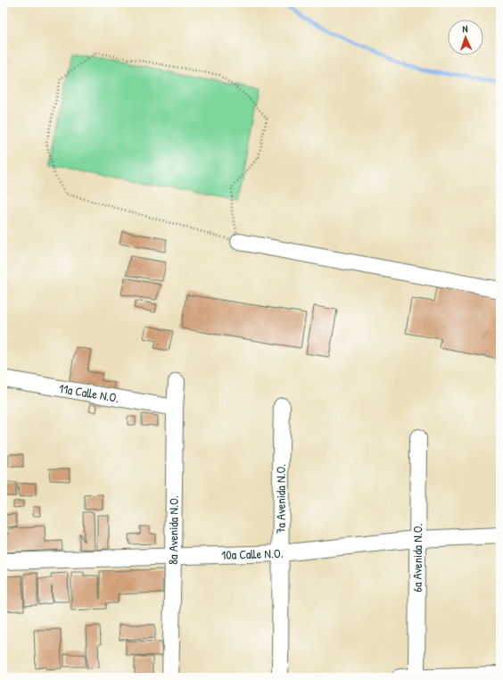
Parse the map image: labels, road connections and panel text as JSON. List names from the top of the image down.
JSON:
{
  "streets": {
    "street": [
      "11a Calle N.O.",
      "7a Avenida N.O.",
      "8a Avenida N.O.",
      "10a Calle N.O.",
      "6a Avenida N.O."
    ]
  },
  "crossings": [
    ["11a Calle N.O.", "8a Avenida N.O."],
    ["7a Avenida N.O.", "10a Calle N.O."],
    ["8a Avenida N.O.", "10a Calle N.O."],
    ["10a Calle N.O.", "6a Avenida N.O."]
  ],
  "north": "top"
}
